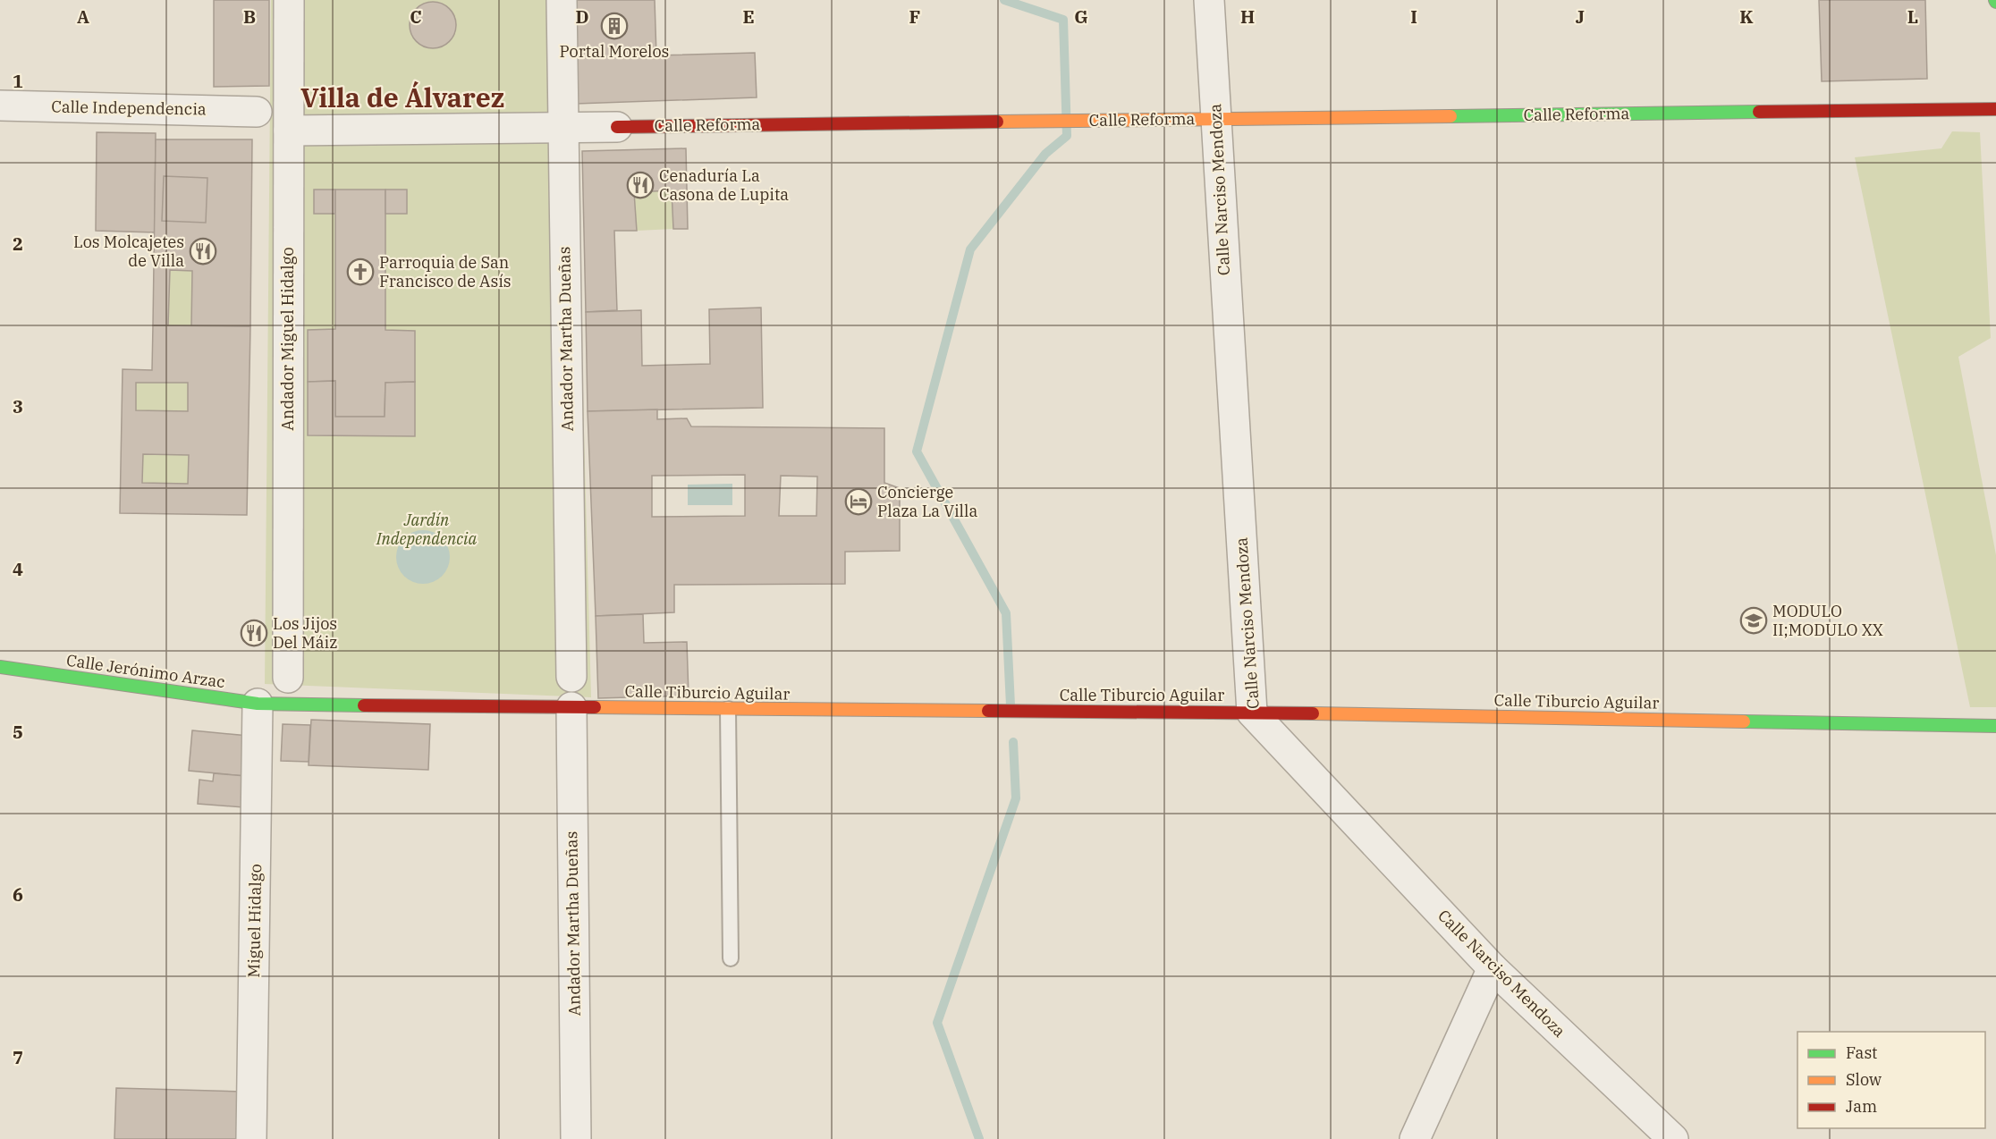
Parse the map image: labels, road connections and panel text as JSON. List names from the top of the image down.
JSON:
{
  "streets": {
    "street": [
      "Calle Independencia",
      "Calle Reforma",
      "Calle Narciso Mendoza",
      "Andador Miguel Hidalgo",
      "Andador Martha Dueñas",
      "Calle Jerónimo Arzac",
      "Calle Tiburcio Aguilar",
      "Miguel Hidalgo"
    ]
  },
  "crossings": [
    ["Calle Reforma", "Calle Narciso Mendoza"],
    ["Calle Reforma", "Andador Miguel Hidalgo"],
    ["Calle Reforma", "Andador Martha Dueñas"],
    ["Calle Narciso Mendoza", "Calle Tiburcio Aguilar"],
    ["Andador Miguel Hidalgo", "Calle Jerónimo Arzac"],
    ["Andador Miguel Hidalgo", "Calle Tiburcio Aguilar"],
    ["Andador Martha Dueñas", "Calle Tiburcio Aguilar"],
    ["Calle Jerónimo Arzac", "Calle Tiburcio Aguilar"],
    ["Calle Jerónimo Arzac", "Miguel Hidalgo"]
  ],
  "districts": ["Villa de Álvarez"],
  "parks": ["Jardín Independencia"],
  "places": {
    "building": ["Portal Morelos"],
    "restaurant": ["Cenaduría La Casona de Lupita", "Los Molcajetes de Villa", "Los Jijos Del Máiz"],
    "church": ["Parroquia de San Francisco de Asís"],
    "hotel": ["Concierge Plaza La Villa"],
    "school or university": ["MODULO II;MODULO XX"]
  },
  "legend": ["Fast", "Slow", "Jam"],
  "grid": {
    "columns": [
      "A",
      "B",
      "C",
      "D",
      "E",
      "F",
      "G",
      "H",
      "I",
      "J",
      "K",
      "L"
    ],
    "rows": [
      "1",
      "2",
      "3",
      "4",
      "5",
      "6",
      "7"
    ]
  }
}
